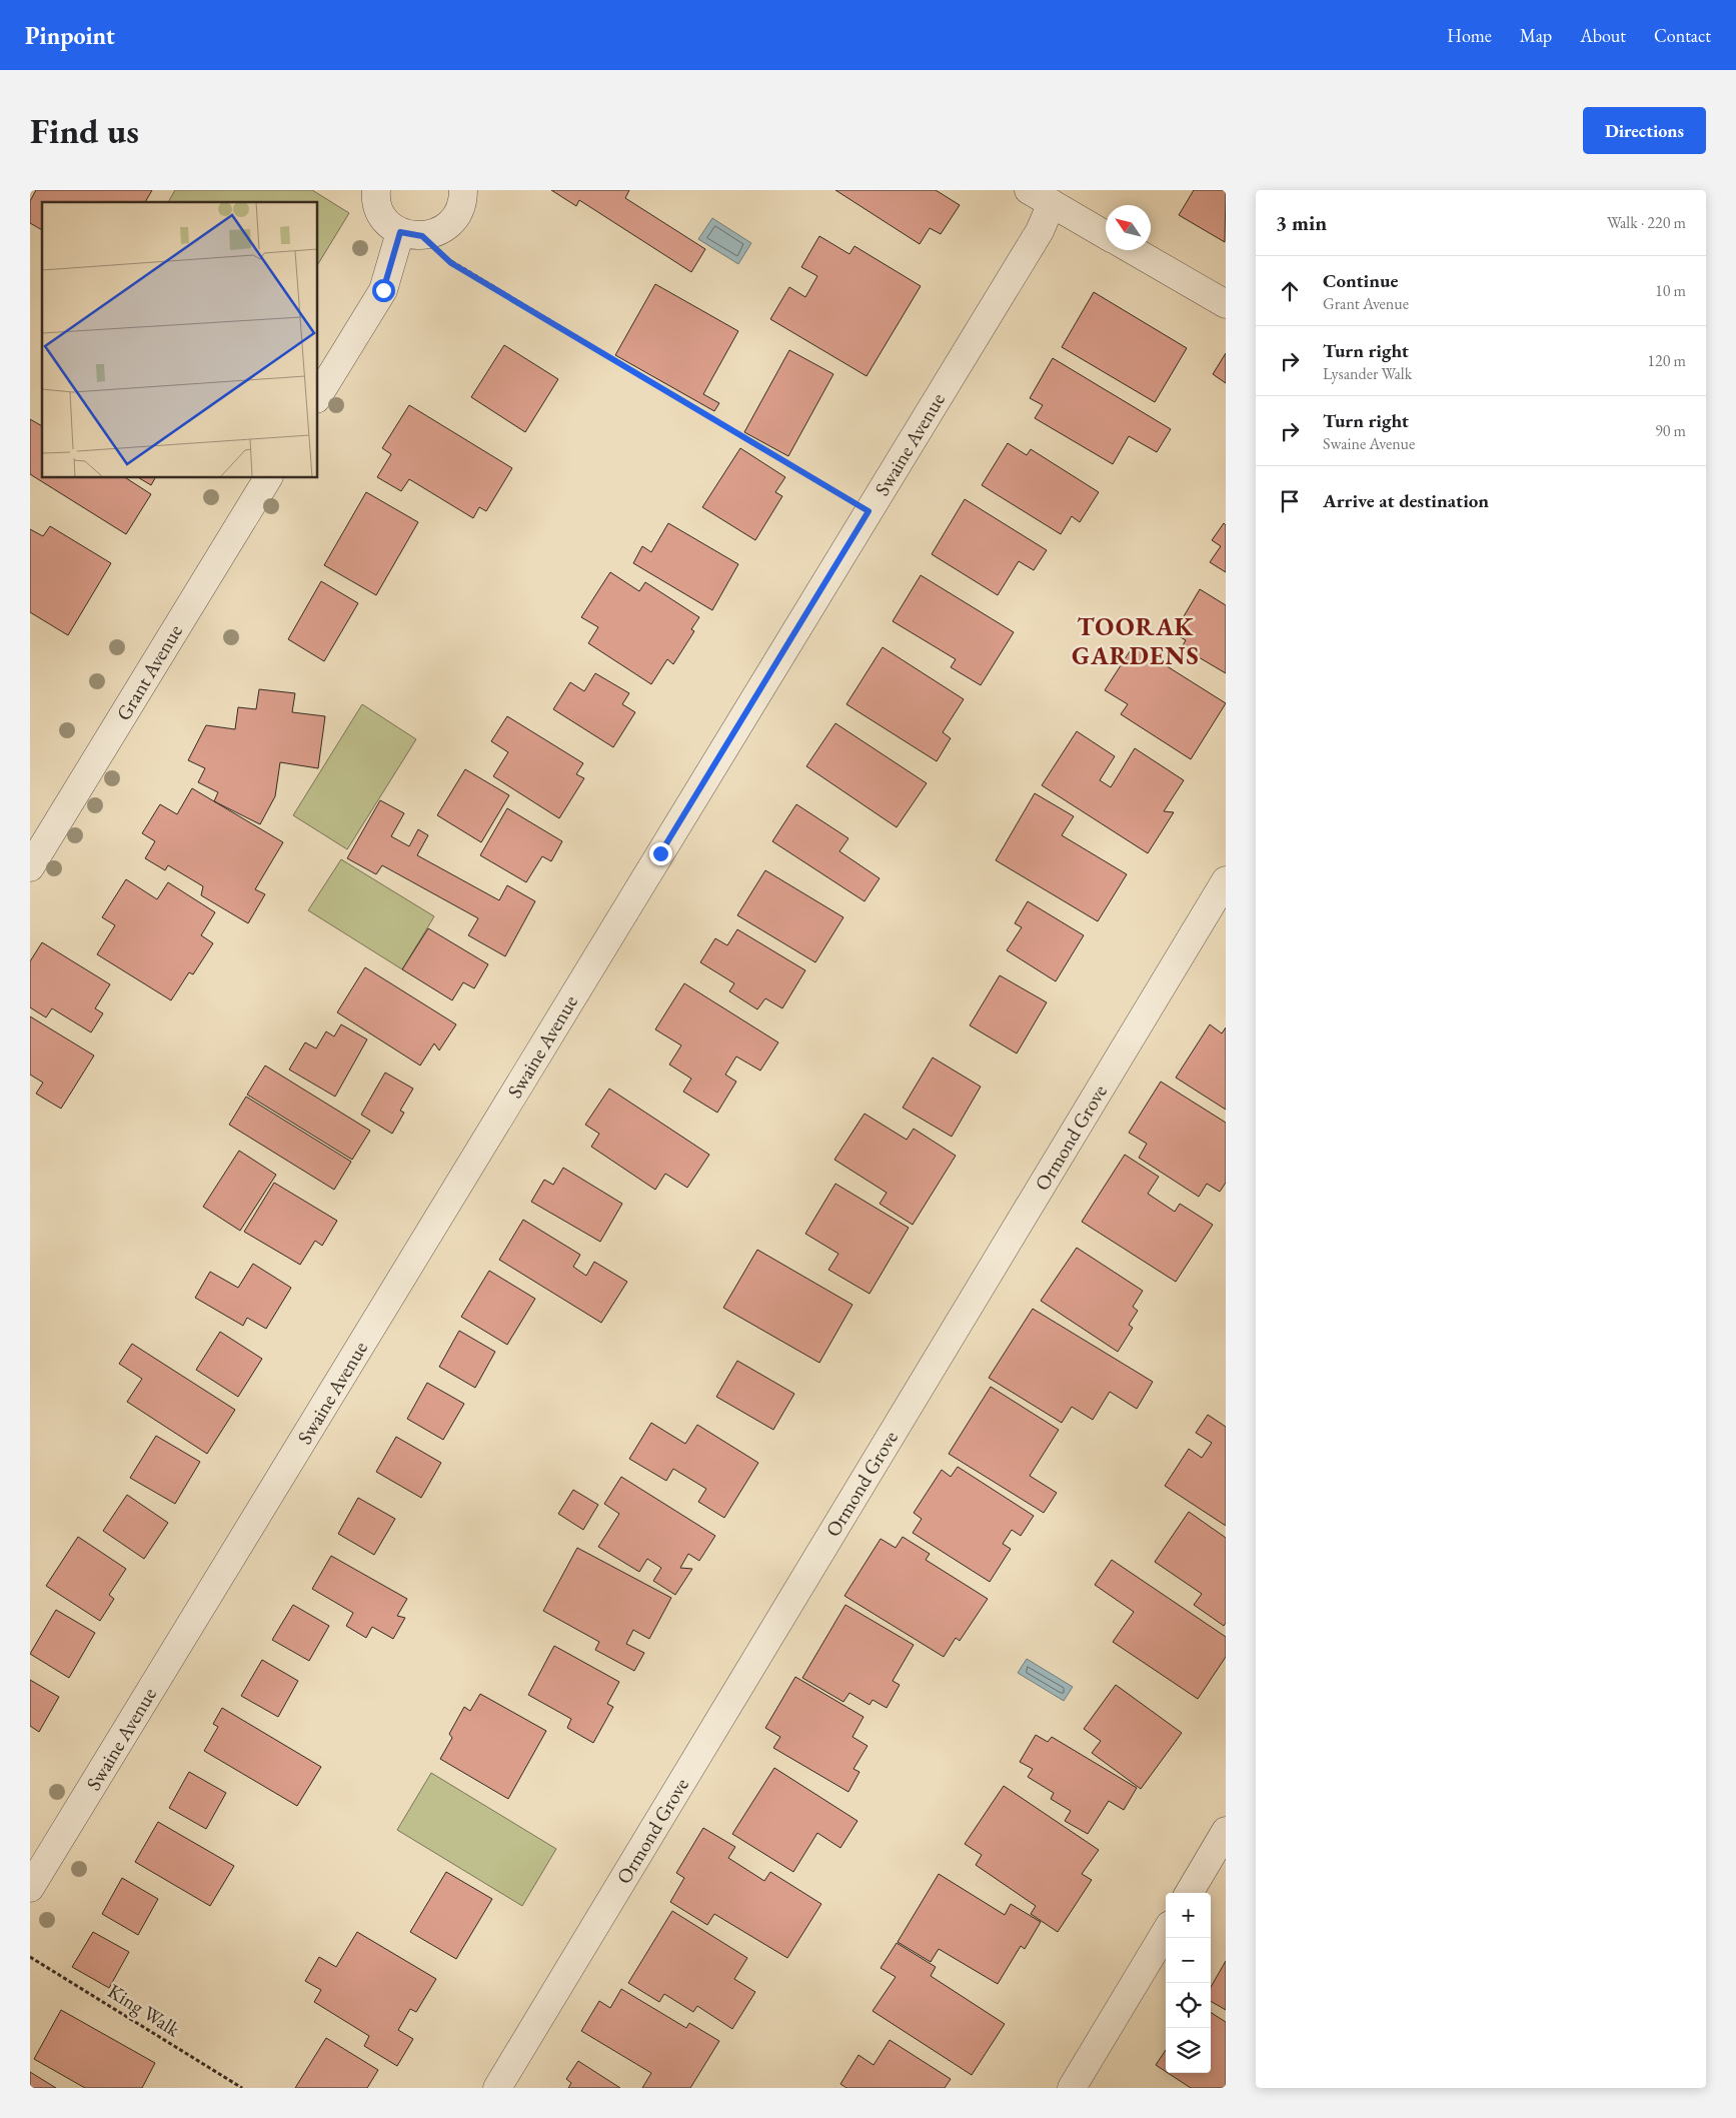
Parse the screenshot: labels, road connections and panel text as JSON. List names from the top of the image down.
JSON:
{
  "streets": {
    "street": ["Swaine Avenue", "Grant Avenue", "Ormond Grove"],
    "path": ["King Walk"]
  },
  "districts": ["TOORAK GARDENS"],
  "north": "top left",
  "page": {
    "header": "Pinpoint",
    "nav": [
      "Home",
      "Map",
      "About",
      "Contact"
    ],
    "buttons": "Directions",
    "title": "Find us",
    "heading": ["3 min", "Walk · 220 m"],
    "list": [
      ["Continue", "Grant Avenue", "10 m"],
      ["Turn right", "Lysander Walk", "120 m"],
      ["Turn right", "Swaine Avenue", "90 m"],
      "Arrive at destination"
    ],
    "map_buttons": ["+", "−"]
  }
}
